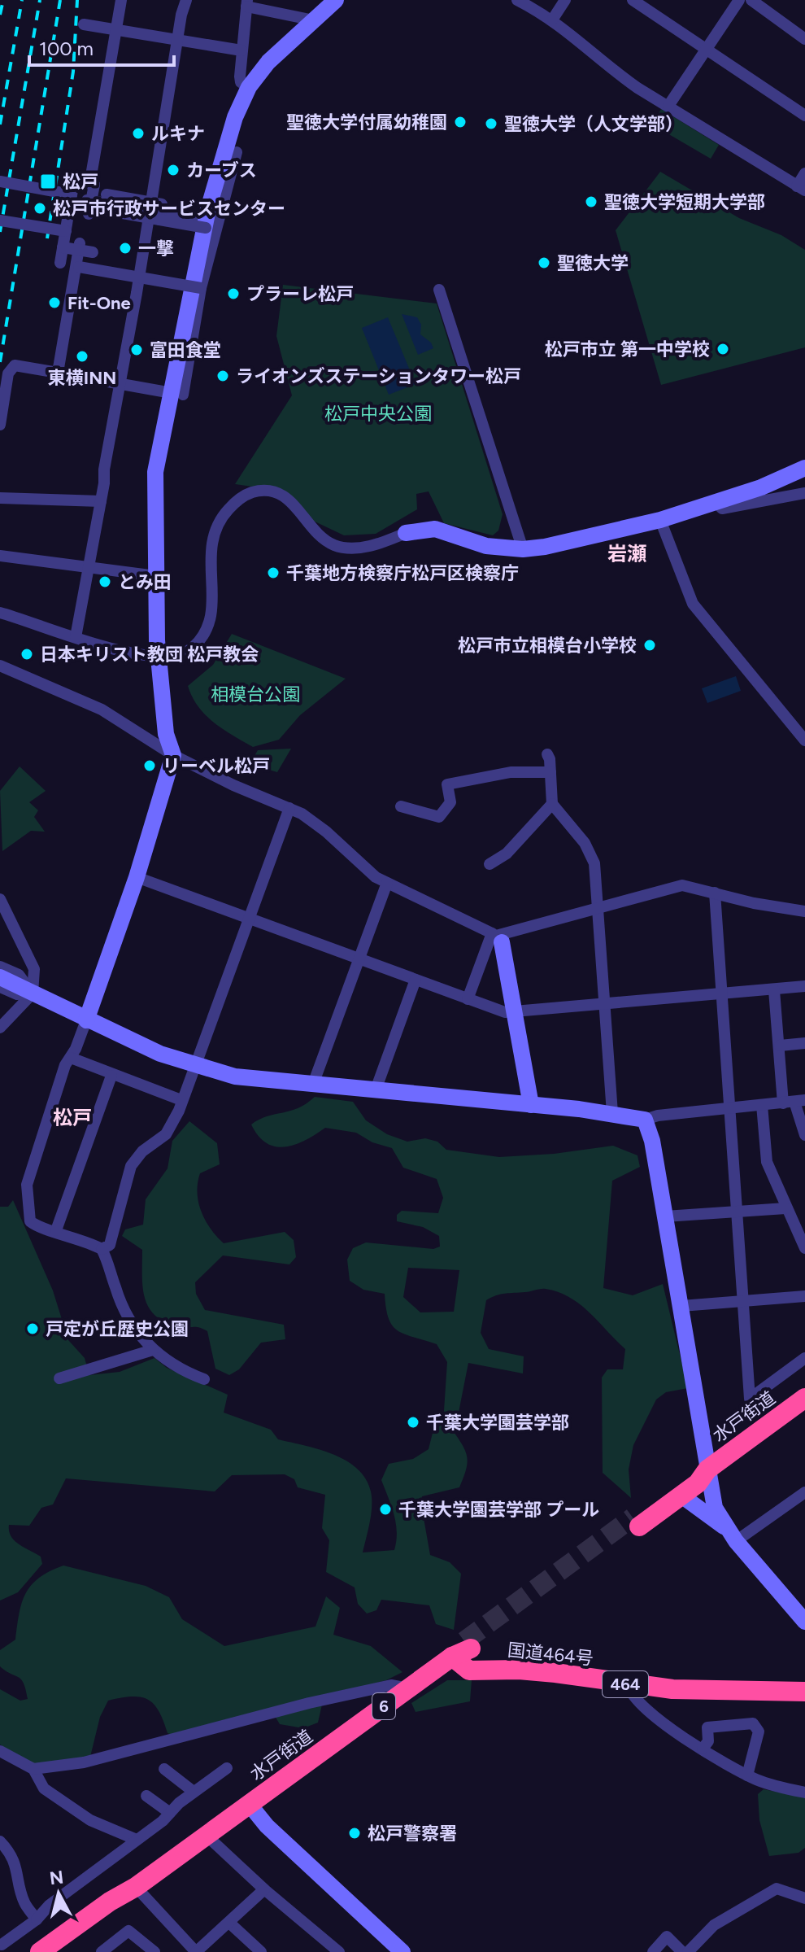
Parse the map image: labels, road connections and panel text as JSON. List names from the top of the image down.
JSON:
{
  "streets": {
    "highway": [
      "水戸街道",
      "国道464号",
      "464",
      "6"
    ]
  },
  "crossings": [
    ["水戸街道", "国道464号"]
  ],
  "districts": ["岩瀬", "松戸"],
  "parks": ["松戸中央公園", "相模台公園"],
  "places": {
    "other": [
      "聖徳大学付属幼稚園",
      "聖徳大学（人文学部）",
      "ルキナ",
      "カーブス",
      "聖徳大学短期大学部",
      "松戸市行政サービスセンター",
      "一撃",
      "聖徳大学",
      "プラーレ松戸",
      "Fit-One",
      "松戸市立 第一中学校",
      "富田食堂",
      "東横INN",
      "ライオンズステーションタワー松戸",
      "千葉地方検察庁松戸区検察庁",
      "とみ田",
      "松戸市立相模台小学校",
      "日本キリスト教団 松戸教会",
      "リーベル松戸",
      "戸定が丘歴史公園",
      "千葉大学園芸学部",
      "千葉大学園芸学部 プール",
      "松戸警察署"
    ],
    "transit": ["松戸"]
  },
  "scale_bar": "100 m",
  "north": "top"
}
